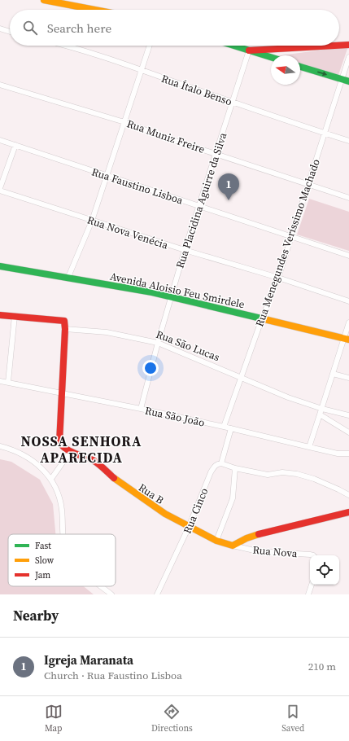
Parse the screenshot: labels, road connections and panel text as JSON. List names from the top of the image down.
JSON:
{
  "streets": {
    "street": [
      "Rua Ítalo Benso",
      "Rua Muniz Freire",
      "Rua Faustino Lisboa",
      "Rua Placidina Aguirre da Silva",
      "Rua Nova Venécia",
      "Rua Menegundes Veríssimo Machado",
      "Avenida Aloisio Feu Smirdele",
      "Rua São Lucas",
      "Rua São João",
      "Rua B",
      "Rua Cinco",
      "Rua Nova"
    ]
  },
  "crossings": [
    ["Rua Ítalo Benso", "Rua Placidina Aguirre da Silva"],
    ["Rua Ítalo Benso", "Rua Menegundes Veríssimo Machado"],
    ["Rua Muniz Freire", "Rua Placidina Aguirre da Silva"],
    ["Rua Muniz Freire", "Rua Menegundes Veríssimo Machado"],
    ["Rua Faustino Lisboa", "Rua Placidina Aguirre da Silva"],
    ["Rua Faustino Lisboa", "Rua Menegundes Veríssimo Machado"],
    ["Rua Placidina Aguirre da Silva", "Rua Nova Venécia"],
    ["Rua Placidina Aguirre da Silva", "Avenida Aloisio Feu Smirdele"],
    ["Rua Placidina Aguirre da Silva", "Rua São Lucas"],
    ["Rua Placidina Aguirre da Silva", "Rua São João"],
    ["Rua Nova Venécia", "Rua Menegundes Veríssimo Machado"],
    ["Rua Menegundes Veríssimo Machado", "Avenida Aloisio Feu Smirdele"],
    ["Rua Menegundes Veríssimo Machado", "Rua São Lucas"],
    ["Rua Menegundes Veríssimo Machado", "Rua São João"],
    ["Rua São Lucas", "Rua B"],
    ["Rua São João", "Rua B"],
    ["Rua B", "Rua Cinco"],
    ["Rua B", "Rua Nova"]
  ],
  "districts": ["NOSSA SENHORA APARECIDA"],
  "legend": ["Fast", "Slow", "Jam"],
  "north": "left",
  "page": {
    "search": "Search here",
    "pins": "1",
    "heading": "Nearby",
    "list": [
      {
        "mark": "1",
        "name": "Igreja Maranata",
        "note": "Church · Rua Faustino Lisboa",
        "value": "210 m"
      }
    ],
    "nav": ["Map", "Directions", "Saved"]
  }
}
